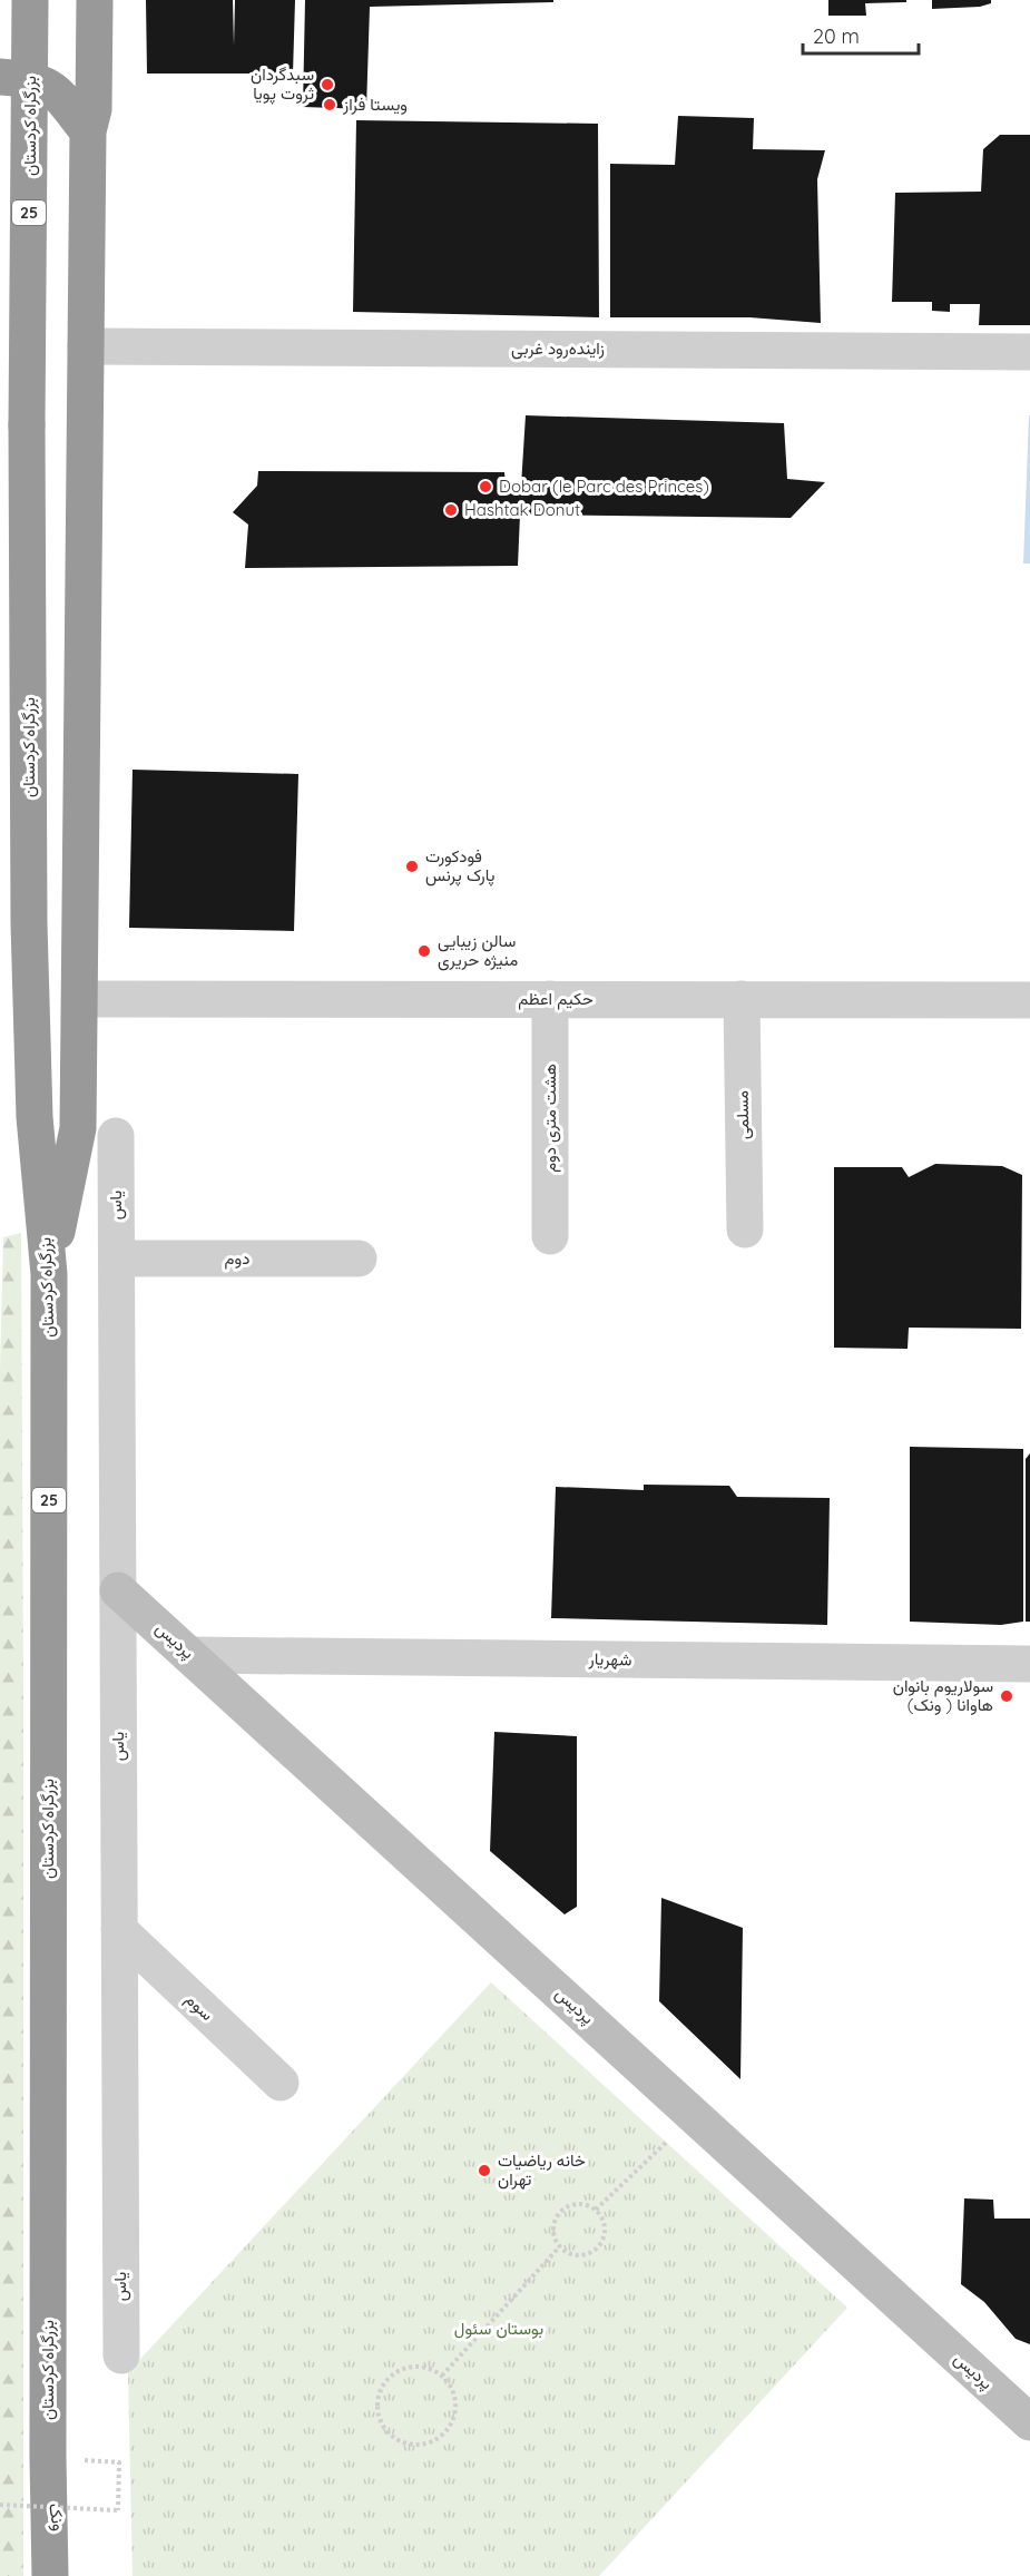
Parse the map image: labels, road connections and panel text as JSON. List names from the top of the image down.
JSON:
{
  "streets": {
    "highway": ["بزرگراه کردستان", "25"],
    "main road": ["پردیس", "ونک"],
    "street": [
      "زاینده‌رود غربی",
      "حکیم اعظم",
      "مسلمی",
      "هشت متری دوم",
      "یاس",
      "دوم",
      "شهریار",
      "سوم"
    ]
  },
  "crossings": [
    ["بزرگراه کردستان", "ونک"],
    ["حکیم اعظم", "مسلمی"],
    ["حکیم اعظم", "هشت متری دوم"],
    ["یاس", "دوم"],
    ["یاس", "پردیس"],
    ["یاس", "سوم"],
    ["پردیس", "شهریار"]
  ],
  "parks": ["بوستان سئول"],
  "places": [
    "سبدگردان ثروت پویا",
    "ویستا فراز",
    "Dobar (le Parc des Princes)",
    "Hashtak Donut",
    "فودکورت پارک پرنس",
    "سالن زیبایی منیژه حریری",
    "سولاریوم بانوان هاوانا ( ونک)",
    "خانه ریاضیات تهران"
  ],
  "scale_bar": "20 m"
}
